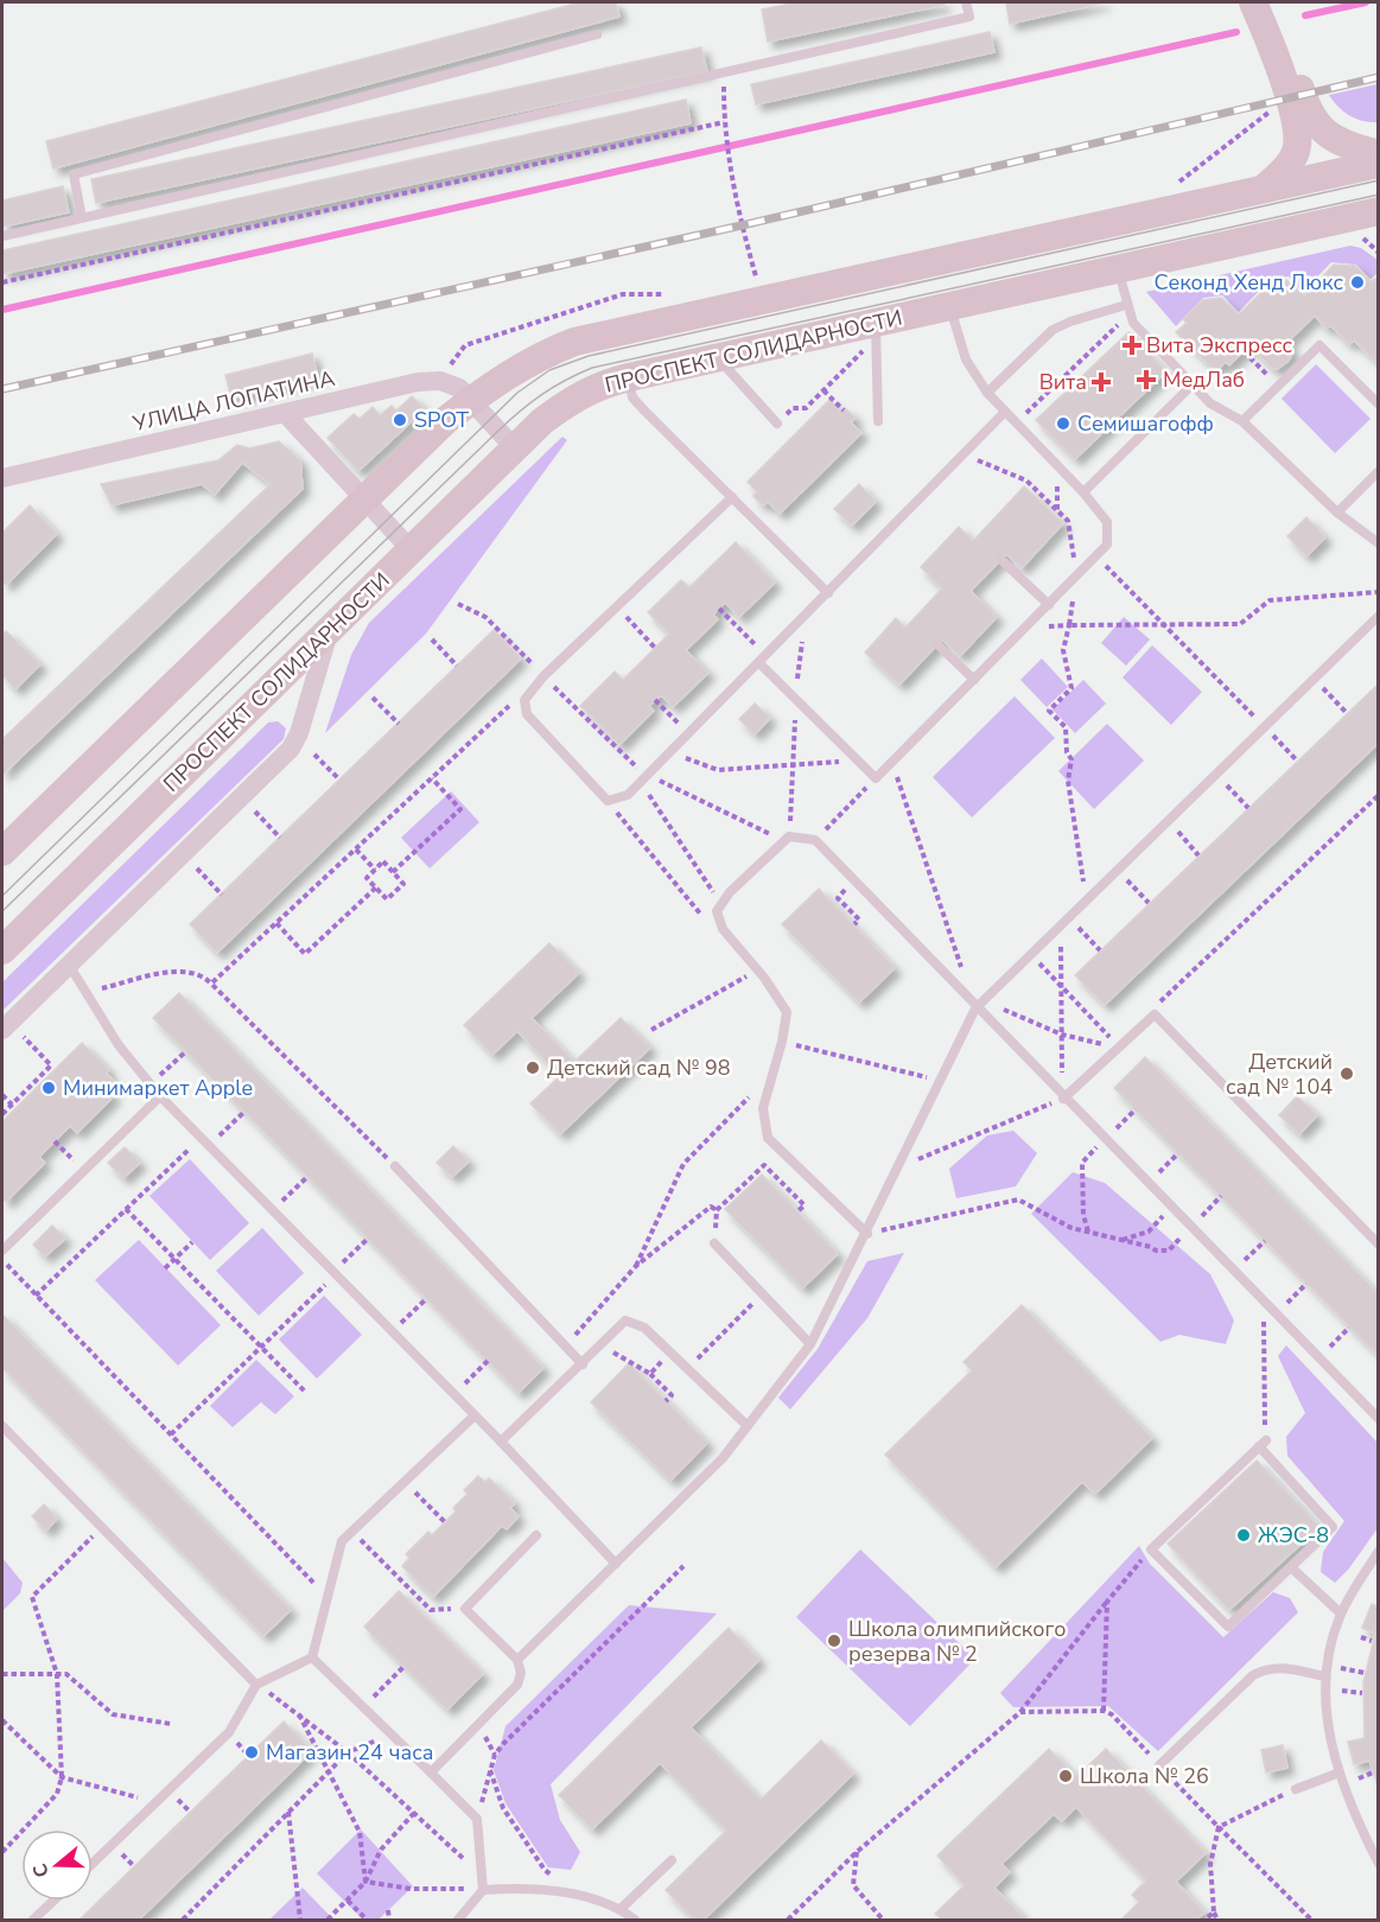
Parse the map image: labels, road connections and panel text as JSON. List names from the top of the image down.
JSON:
{
  "streets": {
    "main road": ["ПРОСПЕКТ СОЛИДАРНОСТИ"],
    "street": ["УЛИЦА ЛОПАТИНА"]
  },
  "crossings": [
    ["ПРОСПЕКТ СОЛИДАРНОСТИ", "УЛИЦА ЛОПАТИНА"]
  ],
  "places": {
    "other": [
      "Секонд Хенд Люкс",
      "SPOT",
      "Семишагофф",
      "Детский сад № 98",
      "Детский сад № 104",
      "Минимаркет Apple",
      "ЖЭС-8",
      "Школа олимпийского резерва № 2",
      "Магазин 24 часа",
      "Школа № 26"
    ],
    "health": ["Вита Экспресс", "МедЛаб", "Вита"]
  },
  "north": "left"
}
